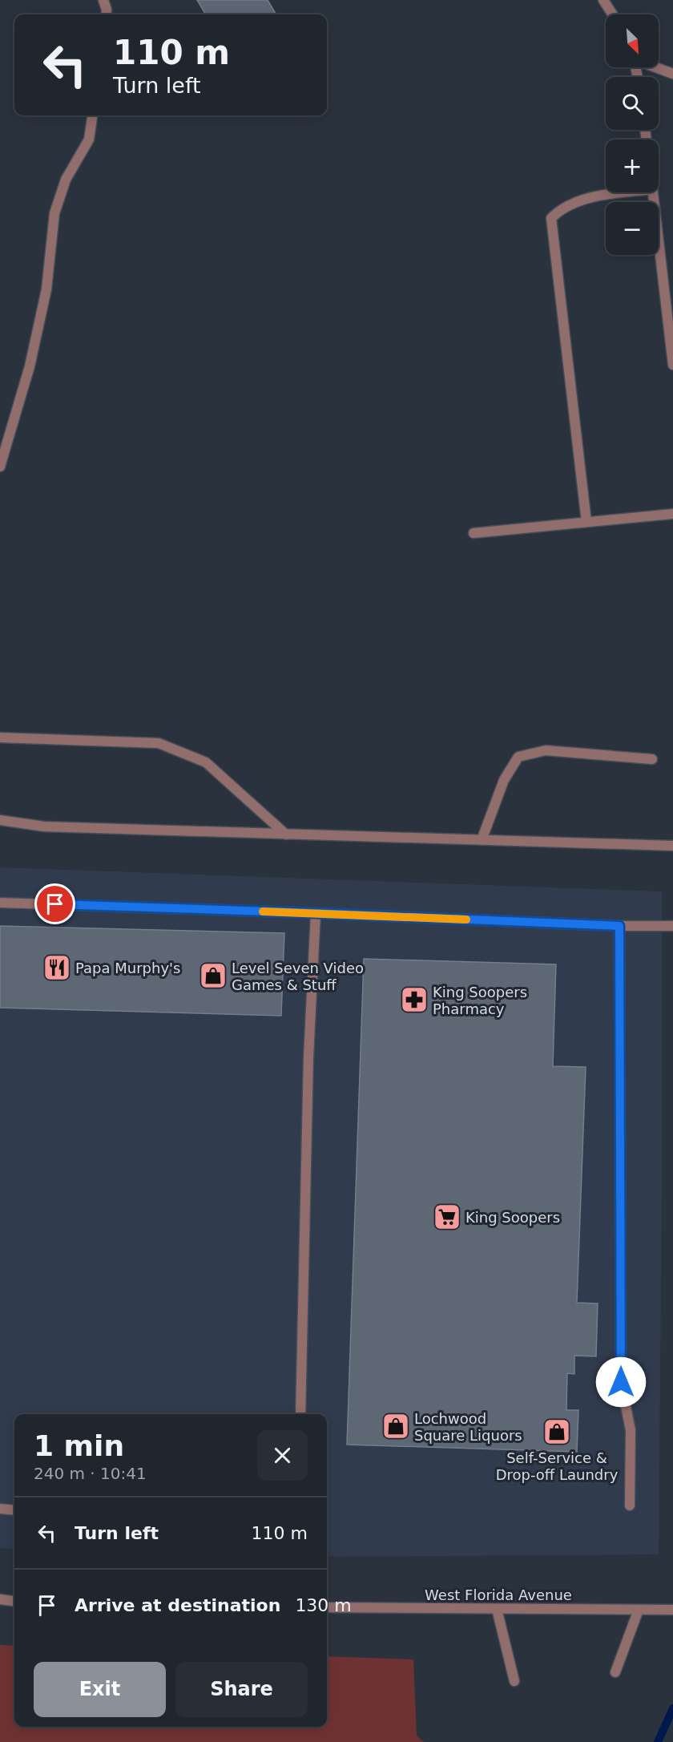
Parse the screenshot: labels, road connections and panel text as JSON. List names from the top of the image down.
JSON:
{
  "streets": {
    "street": ["West Florida Avenue"]
  },
  "places": {
    "restaurant": ["Papa Murphy's"],
    "shop": ["Level Seven Video Games & Stuff", "Lochwood Square Liquors", "Self-Service & Drop-off Laundry"],
    "pharmacy": ["King Soopers Pharmacy"],
    "supermarket": ["King Soopers"]
  },
  "north": "bottom right",
  "page": {
    "map_buttons": ["+", "−"],
    "turn": ["110 m", "Turn left"],
    "heading": ["1 min", "240 m · 10:41"],
    "list": [
      {
        "name": "Turn left",
        "value": "110 m"
      },
      {
        "name": "Arrive at destination",
        "value": "130 m"
      }
    ],
    "buttons": ["Exit", "Share"]
  }
}
